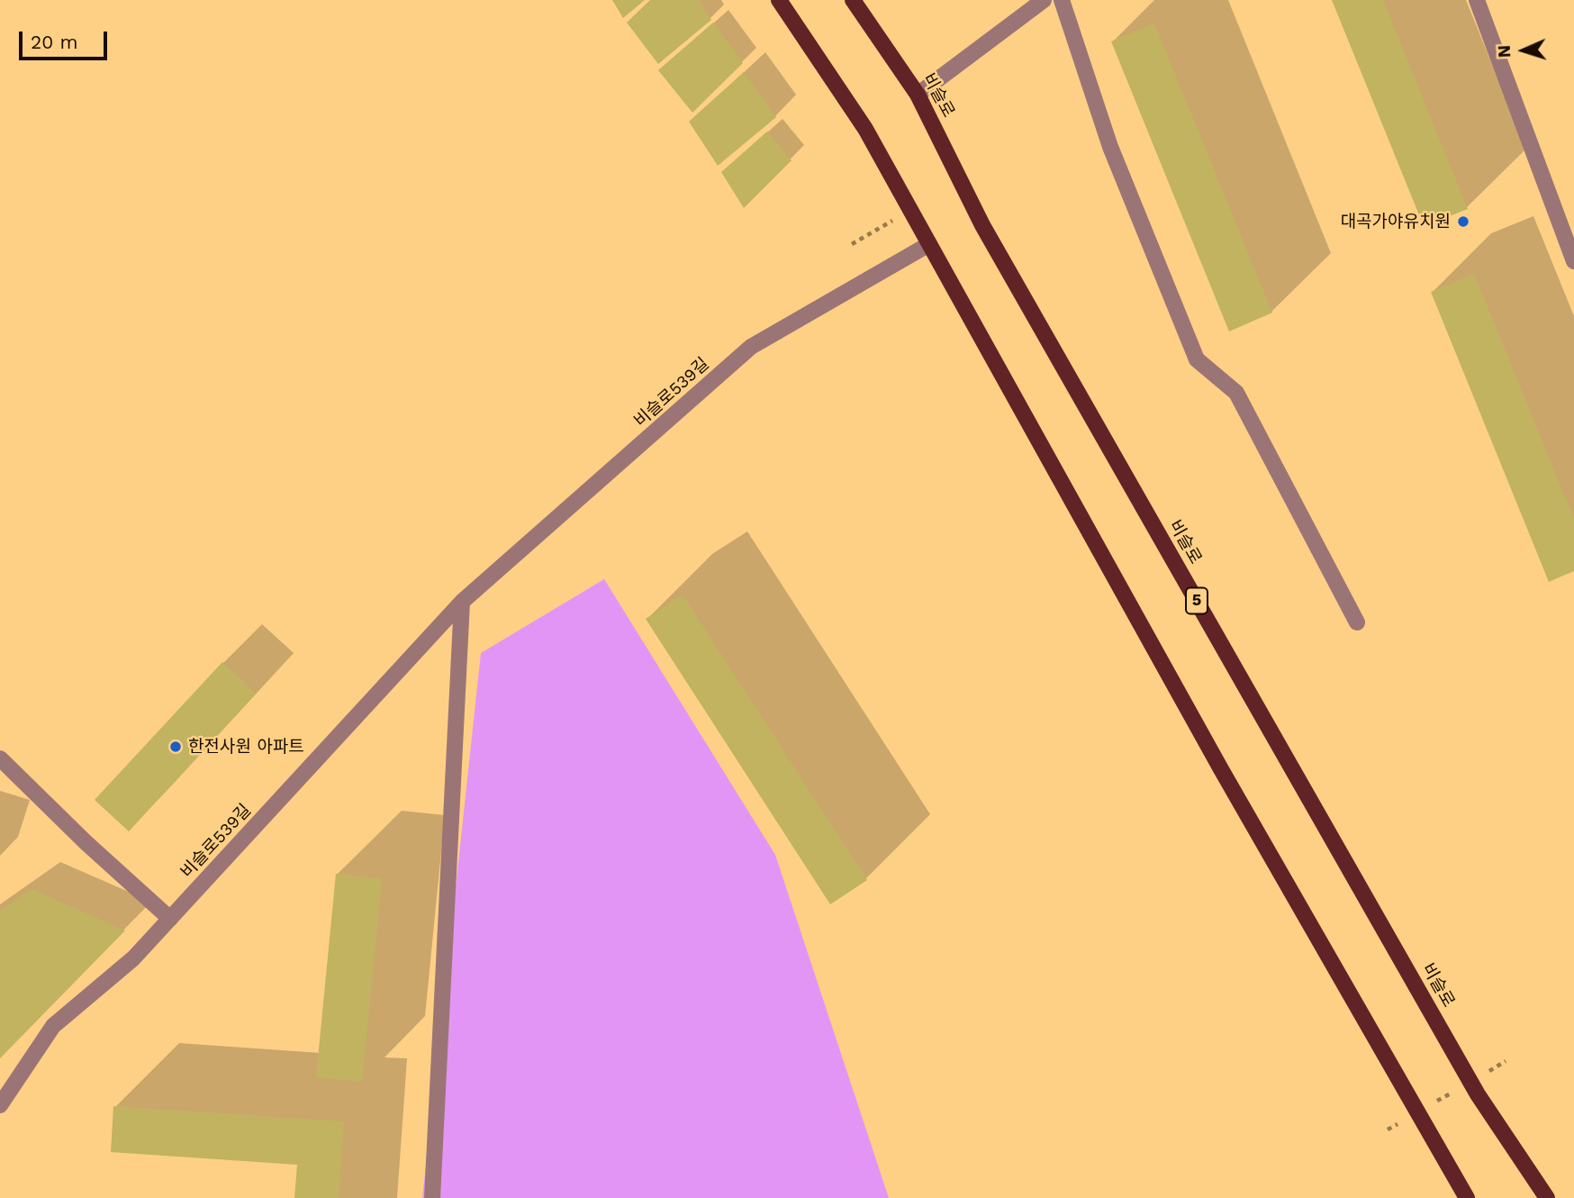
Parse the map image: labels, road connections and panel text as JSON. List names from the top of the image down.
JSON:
{
  "streets": {
    "main road": ["비슬로", "5"],
    "street": ["비슬로539길"]
  },
  "places": ["대곡가야유치원", "한전사원 아파트"],
  "scale_bar": "20 m",
  "north": "left"
}
